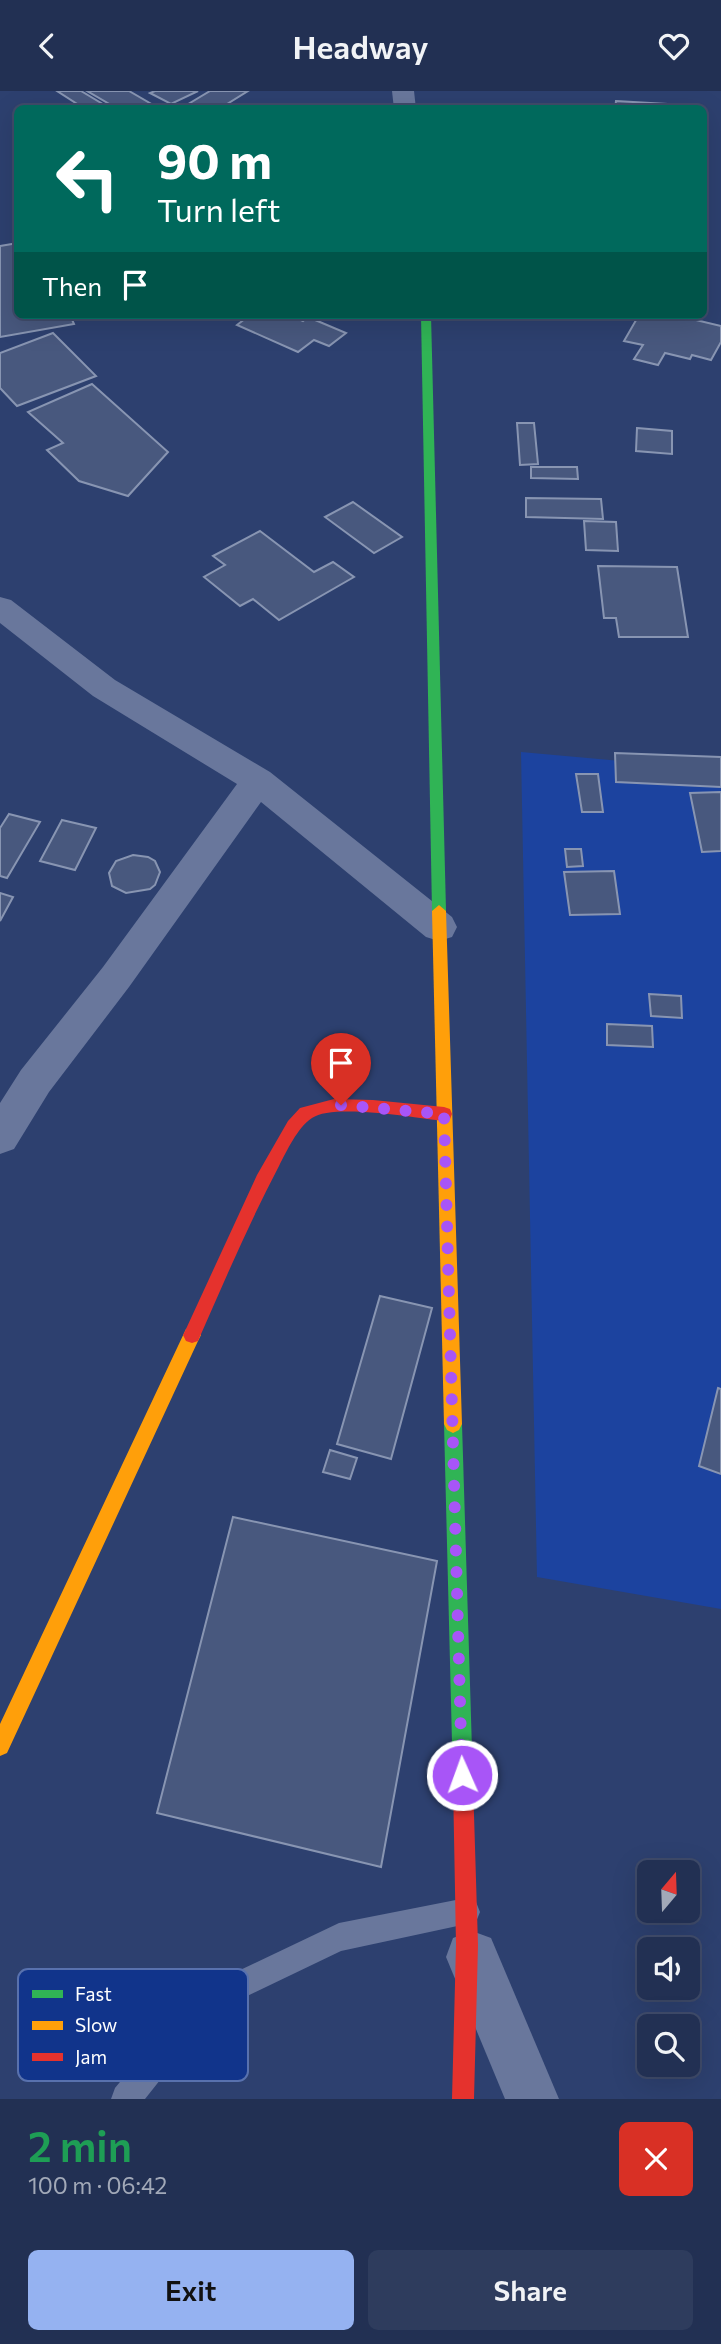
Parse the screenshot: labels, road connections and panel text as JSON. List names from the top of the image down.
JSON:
{
  "legend": ["Fast", "Slow", "Jam"],
  "north": "top",
  "page": {
    "header": "Headway",
    "turn": ["90 m", "Turn left"],
    "then": "Then",
    "heading": ["2 min", "100 m · 06:42"],
    "buttons": ["Exit", "Share"]
  }
}
